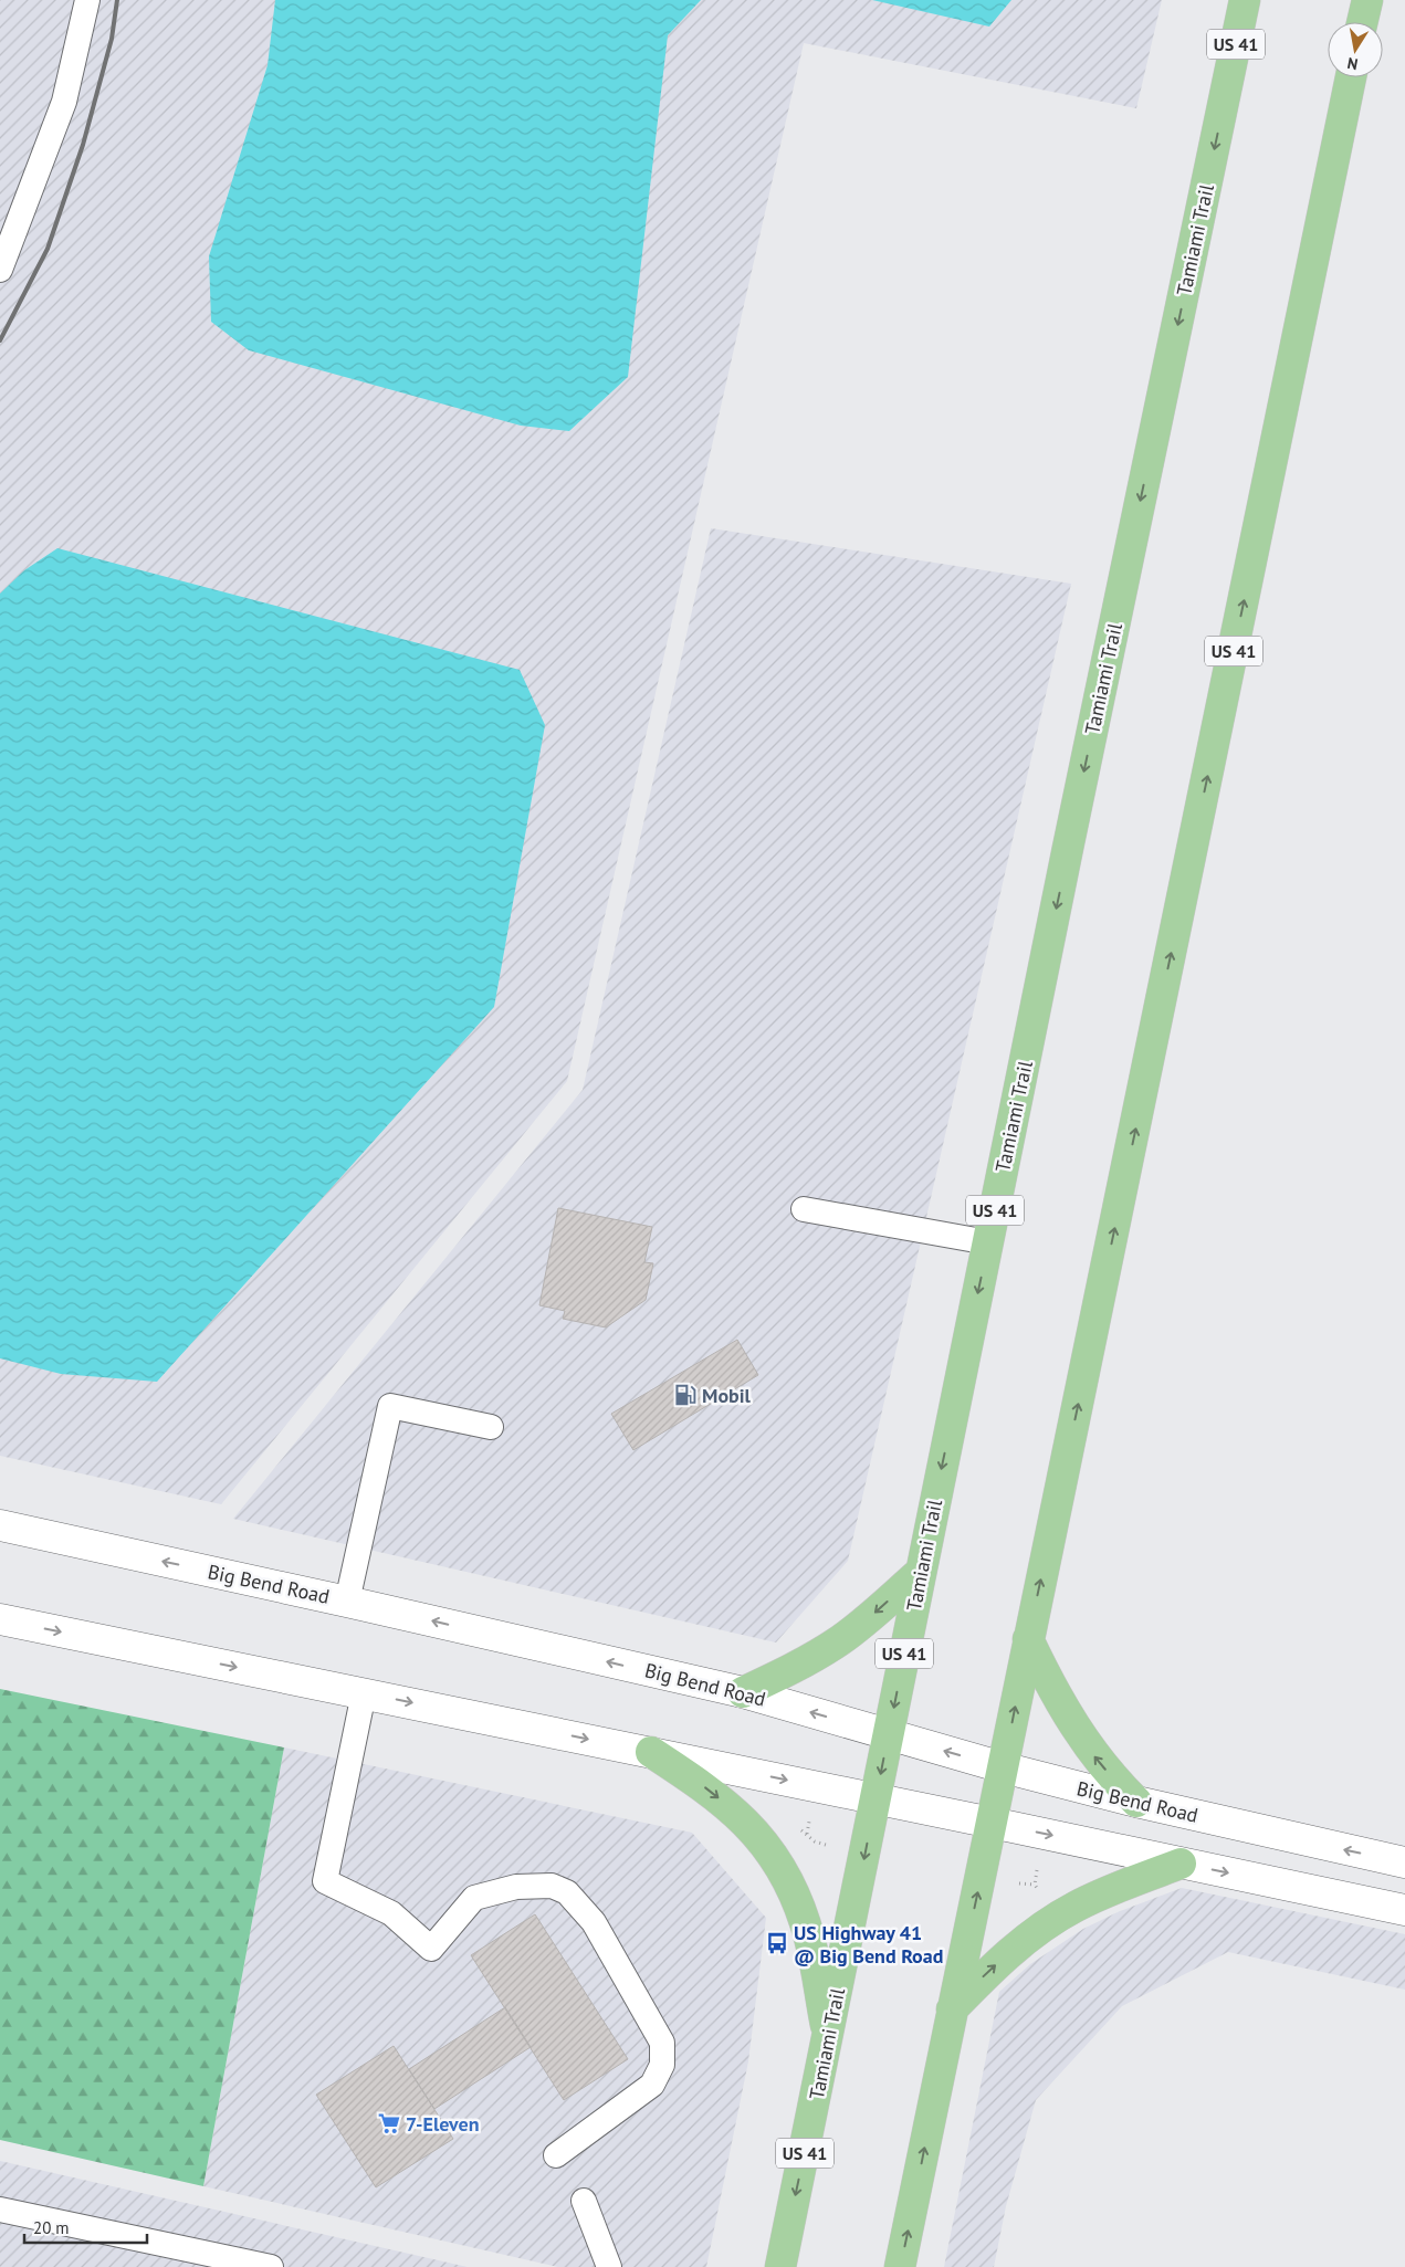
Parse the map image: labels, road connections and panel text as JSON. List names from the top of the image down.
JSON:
{
  "streets": {
    "main road": ["US 41", "Tamiami Trail", "Big Bend Road"]
  },
  "crossings": [
    ["US 41", "Big Bend Road"],
    ["Tamiami Trail", "Big Bend Road"]
  ],
  "places": {
    "fuel station": ["Mobil"],
    "bus stop": ["US Highway 41 @ Big Bend Road"],
    "supermarket": ["7-Eleven"]
  },
  "scale_bar": "20 m",
  "north": "bottom"
}
